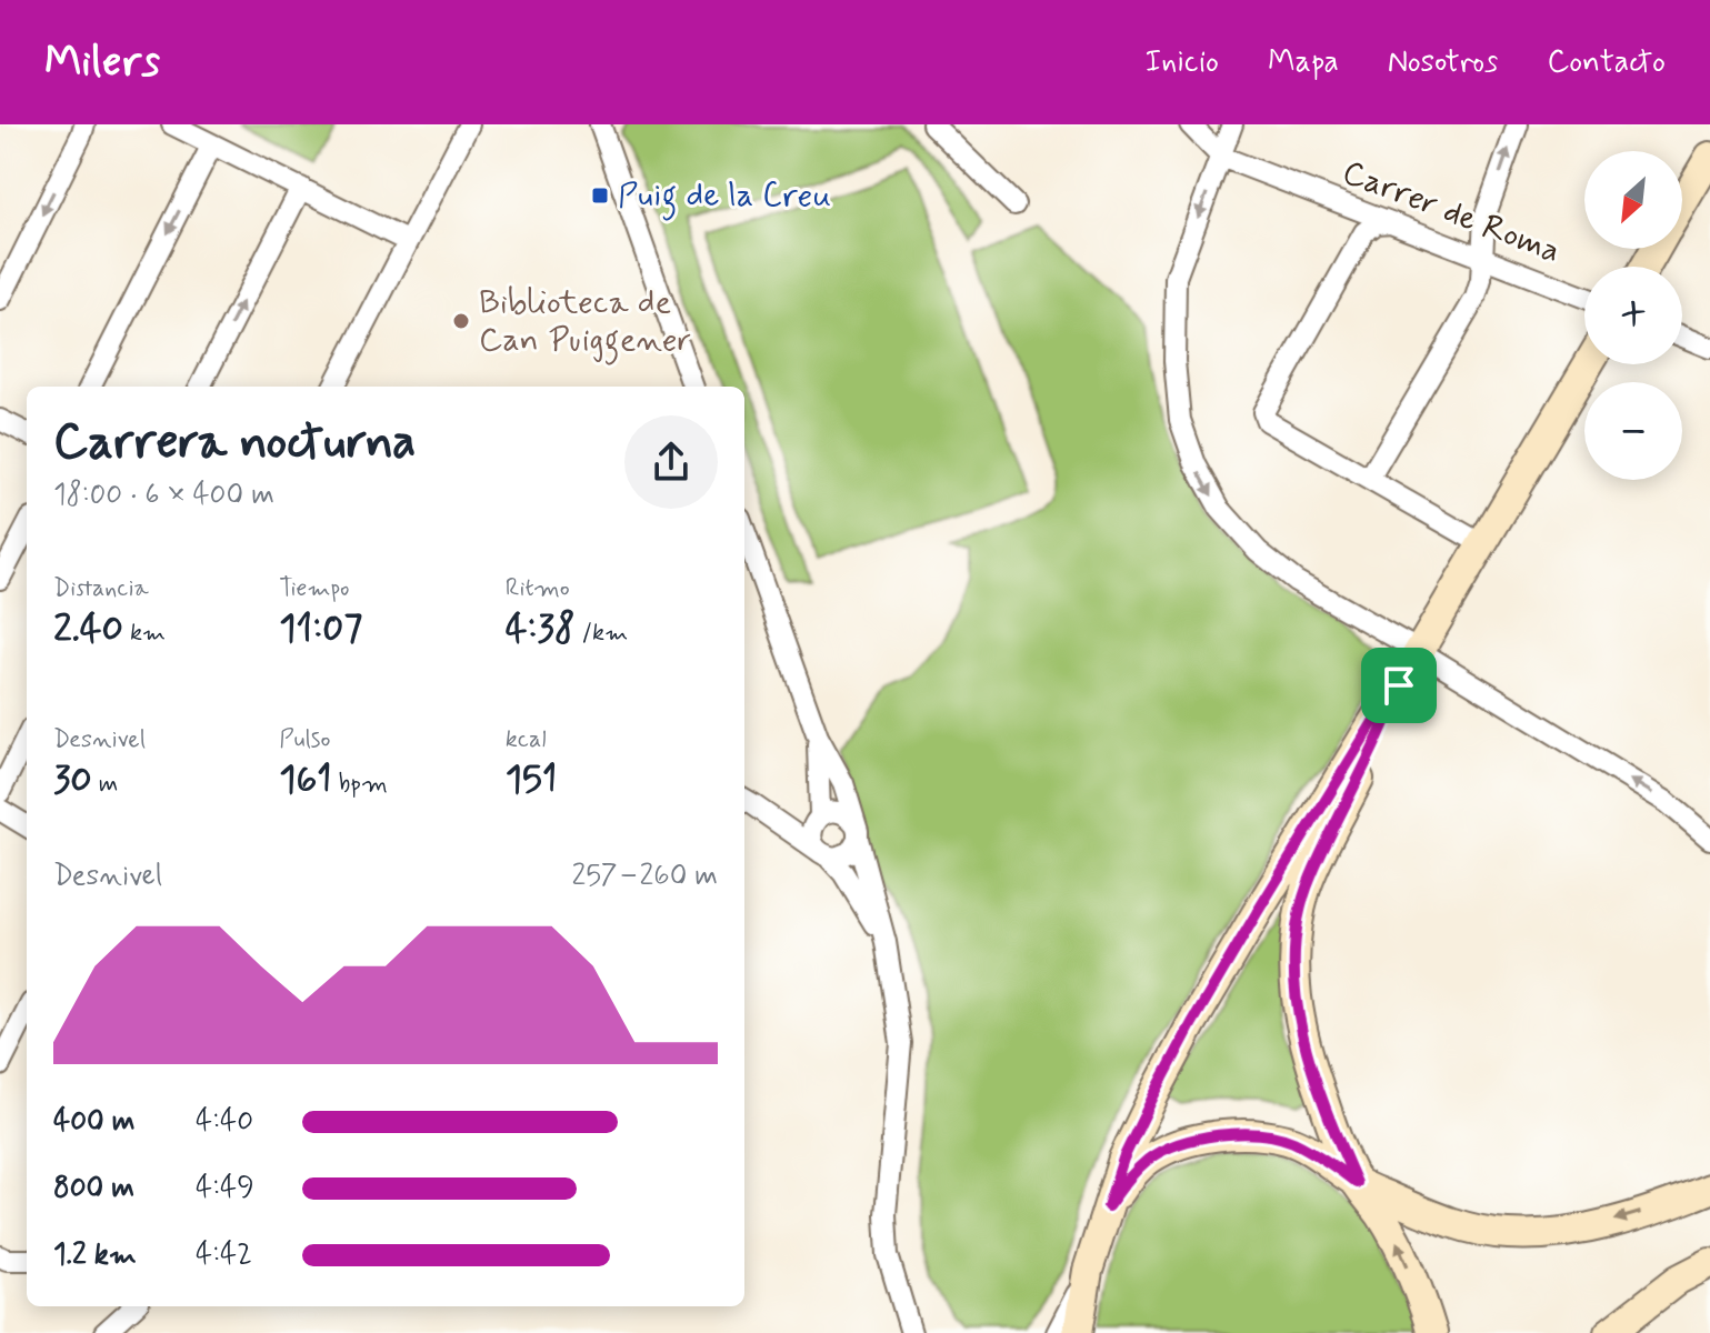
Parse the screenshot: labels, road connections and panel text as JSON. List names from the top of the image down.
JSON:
{
  "streets": {
    "street": ["Carrer de Roma"]
  },
  "places": {
    "transit": ["Puig de la Creu"],
    "other": ["Biblioteca de Can Puiggener"]
  },
  "north": "bottom left",
  "page": {
    "header": "Milers",
    "nav": [
      "Inicio",
      "Mapa",
      "Nosotros",
      "Contacto"
    ],
    "map_buttons": ["+", "−"],
    "heading": ["Carrera nocturna", "18:00 · 6 × 400 m"],
    "stats": [
      ["Distancia", "2.40 km"],
      ["Tiempo", "11:07"],
      ["Ritmo", "4:38 /km"],
      ["Desnivel", "30 m"],
      ["Pulso", "161 bpm"],
      ["kcal", "151"]
    ],
    "chart": ["Desnivel", "257–260 m"],
    "list": [
      {
        "name": "400 m",
        "note": "4:40"
      },
      {
        "name": "800 m",
        "note": "4:49"
      },
      {
        "name": "1.2 km",
        "note": "4:42"
      }
    ]
  }
}
